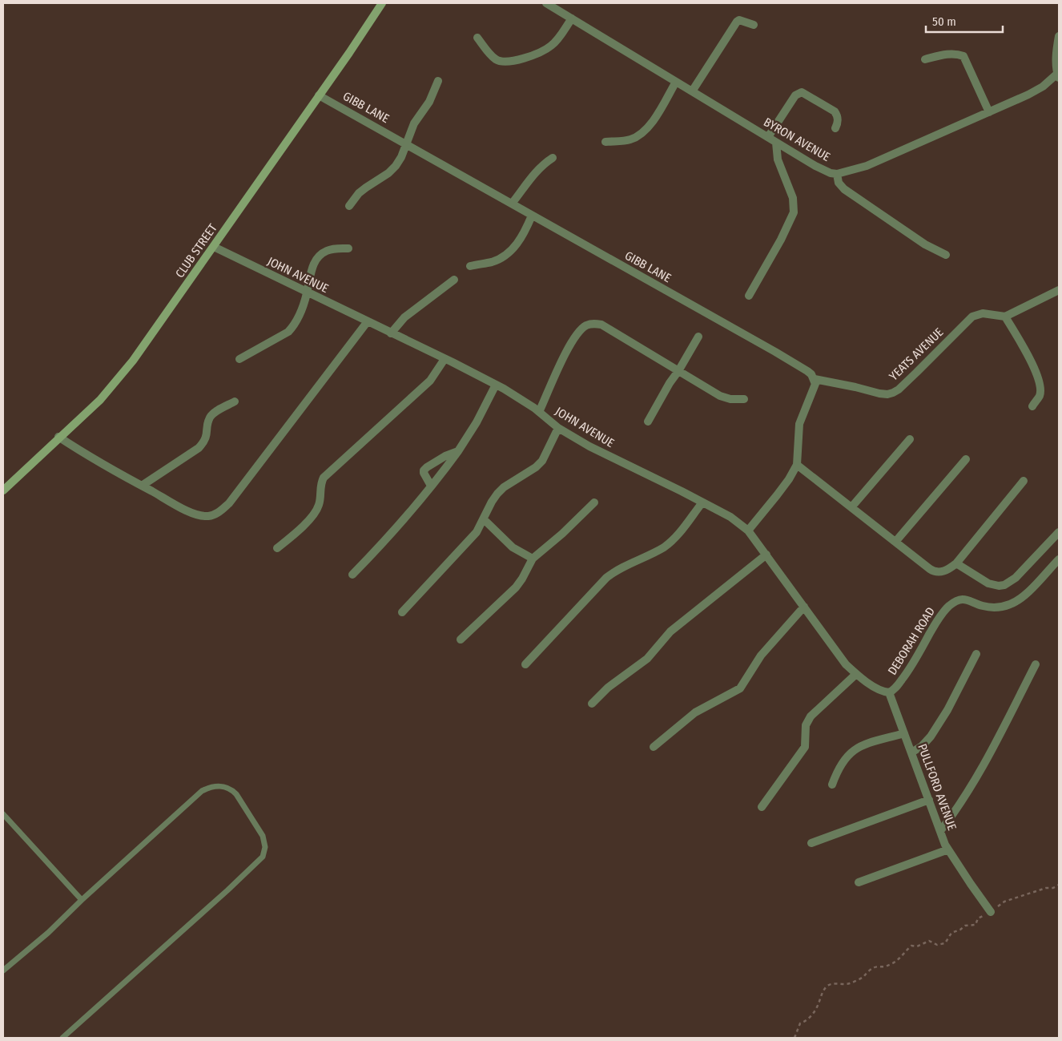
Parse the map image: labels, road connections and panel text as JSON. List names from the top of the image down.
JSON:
{
  "streets": {
    "main road": ["CLUB STREET"],
    "street": [
      "GIBB LANE",
      "BYRON AVENUE",
      "JOHN AVENUE",
      "YEATS AVENUE",
      "DEBORAH ROAD",
      "PULLFORD AVENUE"
    ]
  },
  "crossings": [
    ["GIBB LANE", "CLUB STREET"],
    ["GIBB LANE", "YEATS AVENUE"],
    ["CLUB STREET", "JOHN AVENUE"],
    ["JOHN AVENUE", "DEBORAH ROAD"],
    ["JOHN AVENUE", "PULLFORD AVENUE"],
    ["DEBORAH ROAD", "PULLFORD AVENUE"]
  ],
  "scale_bar": "50 m"
}
